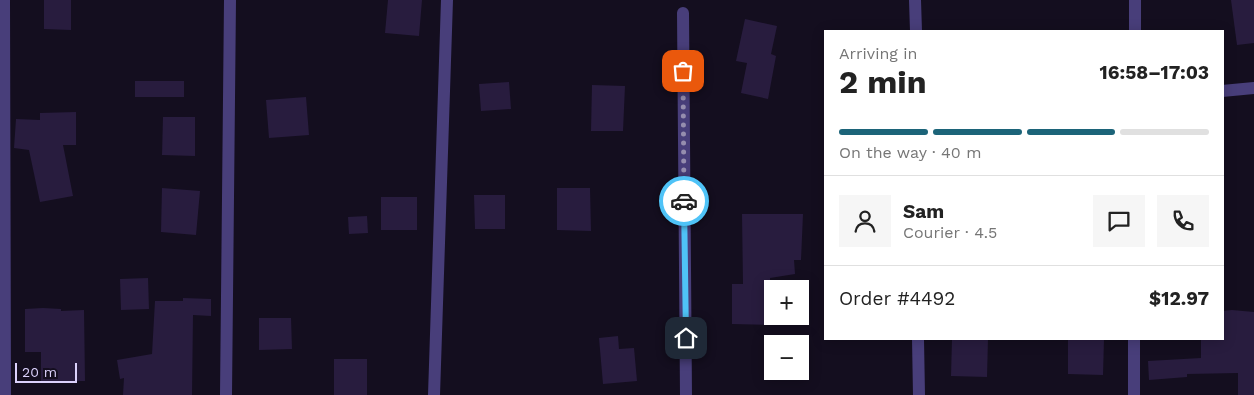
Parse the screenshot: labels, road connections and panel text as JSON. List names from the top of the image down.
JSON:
{
  "scale_bar": "20 m",
  "page": {
    "heading": ["2 min", "Arriving in", "16:58–17:03"],
    "panel": [
      "Sam",
      "Courier · 4.5",
      "Order #4492",
      "$12.97"
    ],
    "bar": "On the way · 40 m",
    "map_buttons": ["+", "−"],
    "scale": "20 m"
  }
}
